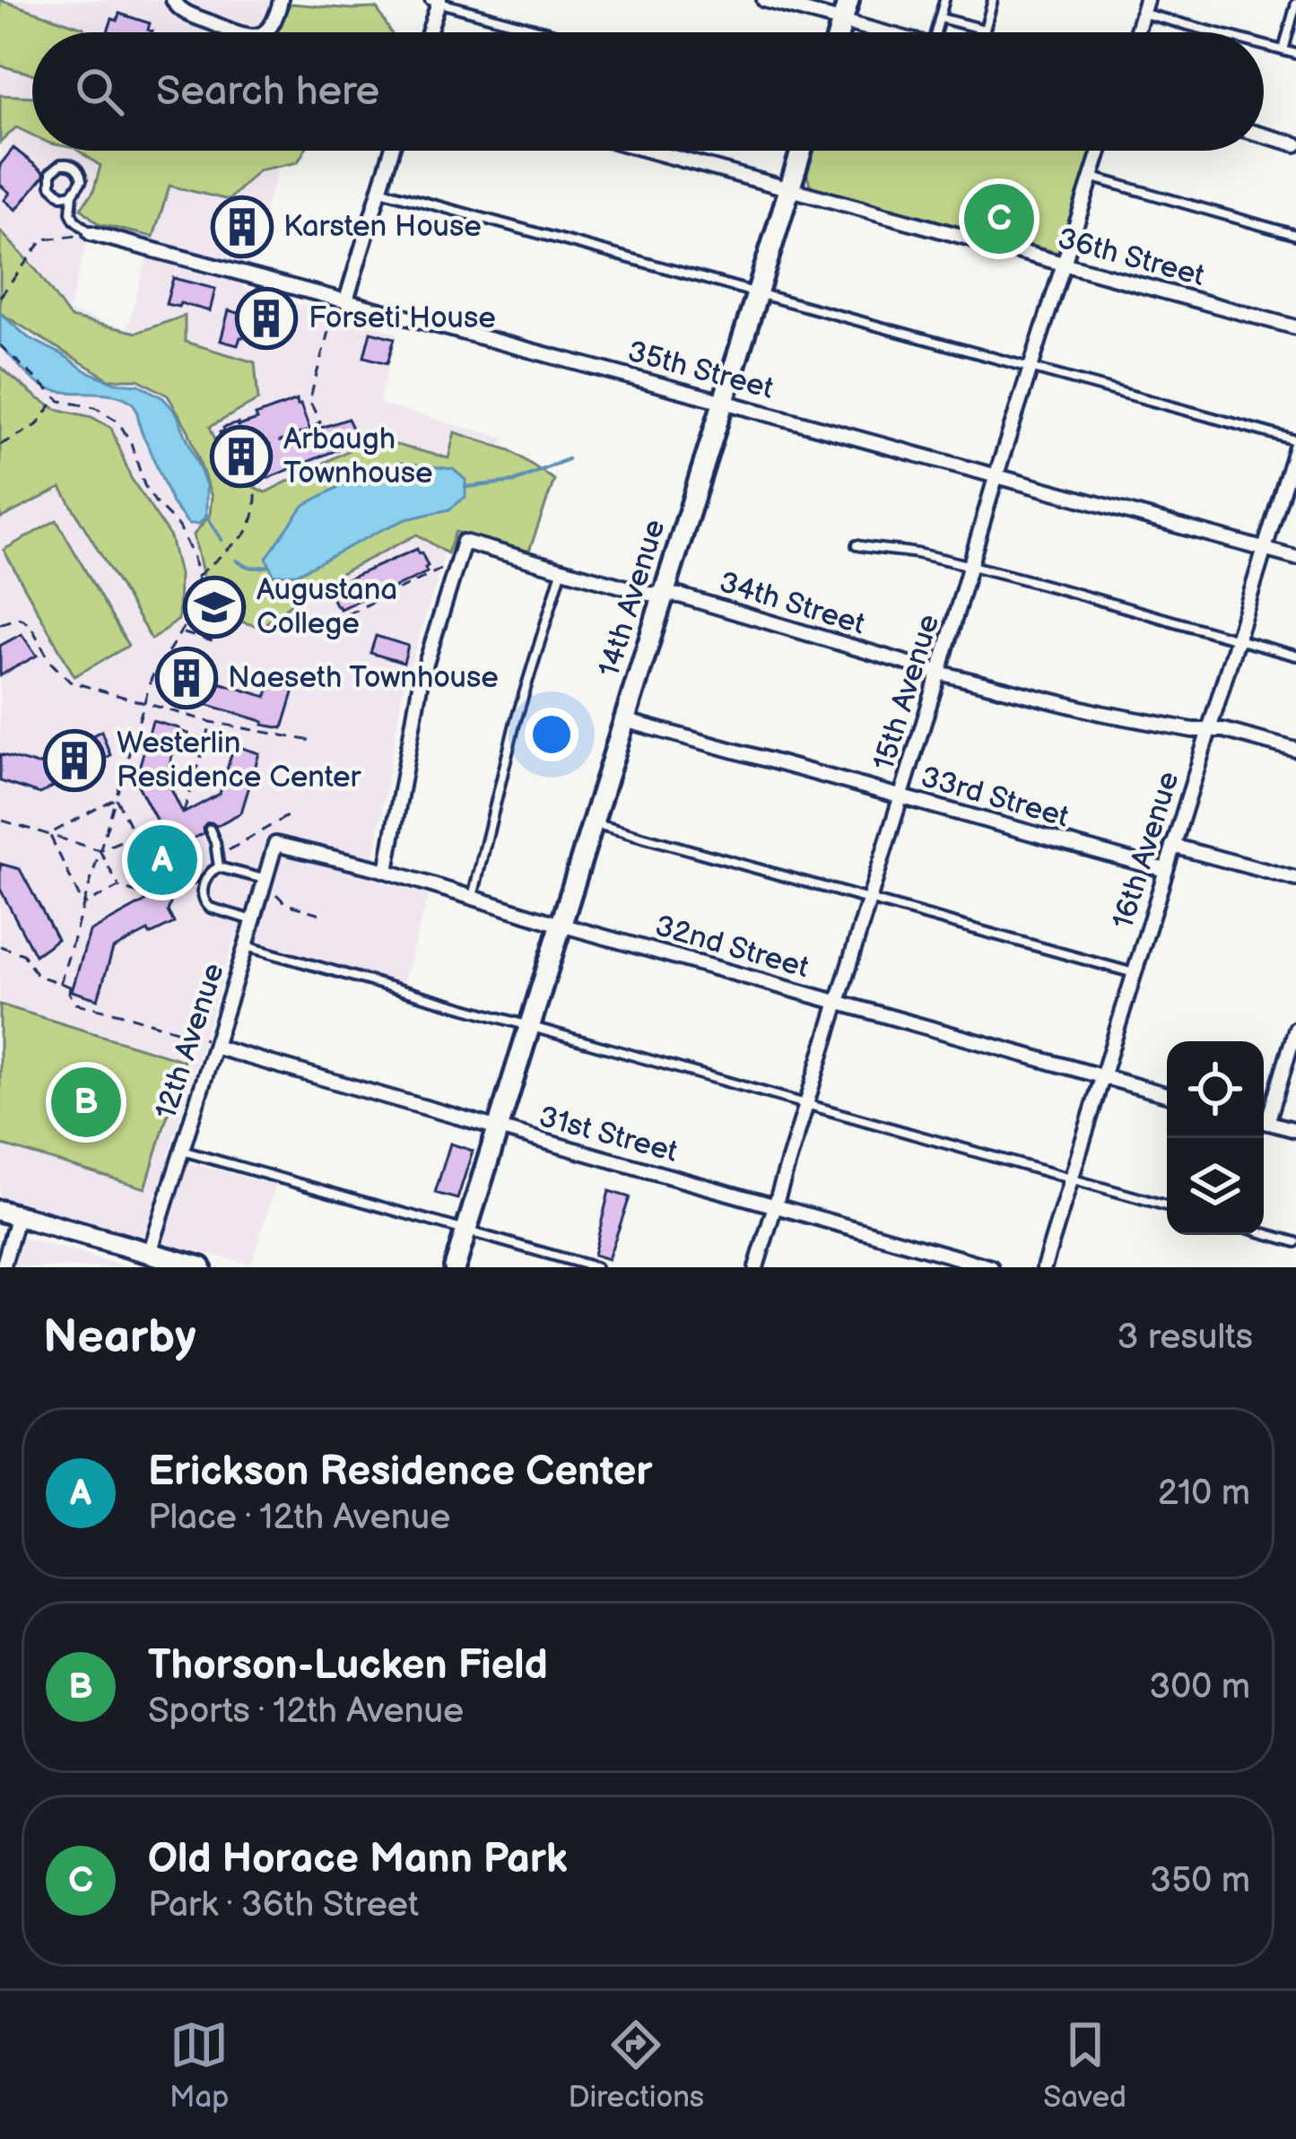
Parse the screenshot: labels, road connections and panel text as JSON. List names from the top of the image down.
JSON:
{
  "streets": {
    "street": [
      "36th Street",
      "35th Street",
      "14th Avenue",
      "34th Street",
      "15th Avenue",
      "33rd Street",
      "16th Avenue",
      "32nd Street",
      "12th Avenue",
      "31st Street"
    ]
  },
  "crossings": [
    ["36th Street", "14th Avenue"],
    ["36th Street", "15th Avenue"],
    ["35th Street", "14th Avenue"],
    ["35th Street", "15th Avenue"],
    ["35th Street", "16th Avenue"],
    ["14th Avenue", "34th Street"],
    ["14th Avenue", "33rd Street"],
    ["14th Avenue", "32nd Street"],
    ["14th Avenue", "31st Street"],
    ["34th Street", "15th Avenue"],
    ["34th Street", "16th Avenue"],
    ["15th Avenue", "33rd Street"],
    ["15th Avenue", "32nd Street"],
    ["15th Avenue", "31st Street"],
    ["33rd Street", "16th Avenue"],
    ["16th Avenue", "32nd Street"],
    ["32nd Street", "12th Avenue"],
    ["12th Avenue", "31st Street"]
  ],
  "places": {
    "building": [
      "Karsten House",
      "Forseti House",
      "Arbaugh Townhouse",
      "Naeseth Townhouse",
      "Westerlin Residence Center"
    ],
    "school or university": ["Augustana College"]
  },
  "page": {
    "search": "Search here",
    "pins": ["C", "A", "B"],
    "heading": ["Nearby", "3 results"],
    "list": [
      {
        "mark": "A",
        "name": "Erickson Residence Center",
        "note": "Place · 12th Avenue",
        "value": "210 m"
      },
      {
        "mark": "B",
        "name": "Thorson-Lucken Field",
        "note": "Sports · 12th Avenue",
        "value": "300 m"
      },
      {
        "mark": "C",
        "name": "Old Horace Mann Park",
        "note": "Park · 36th Street",
        "value": "350 m"
      }
    ],
    "nav": ["Map", "Directions", "Saved"]
  }
}
